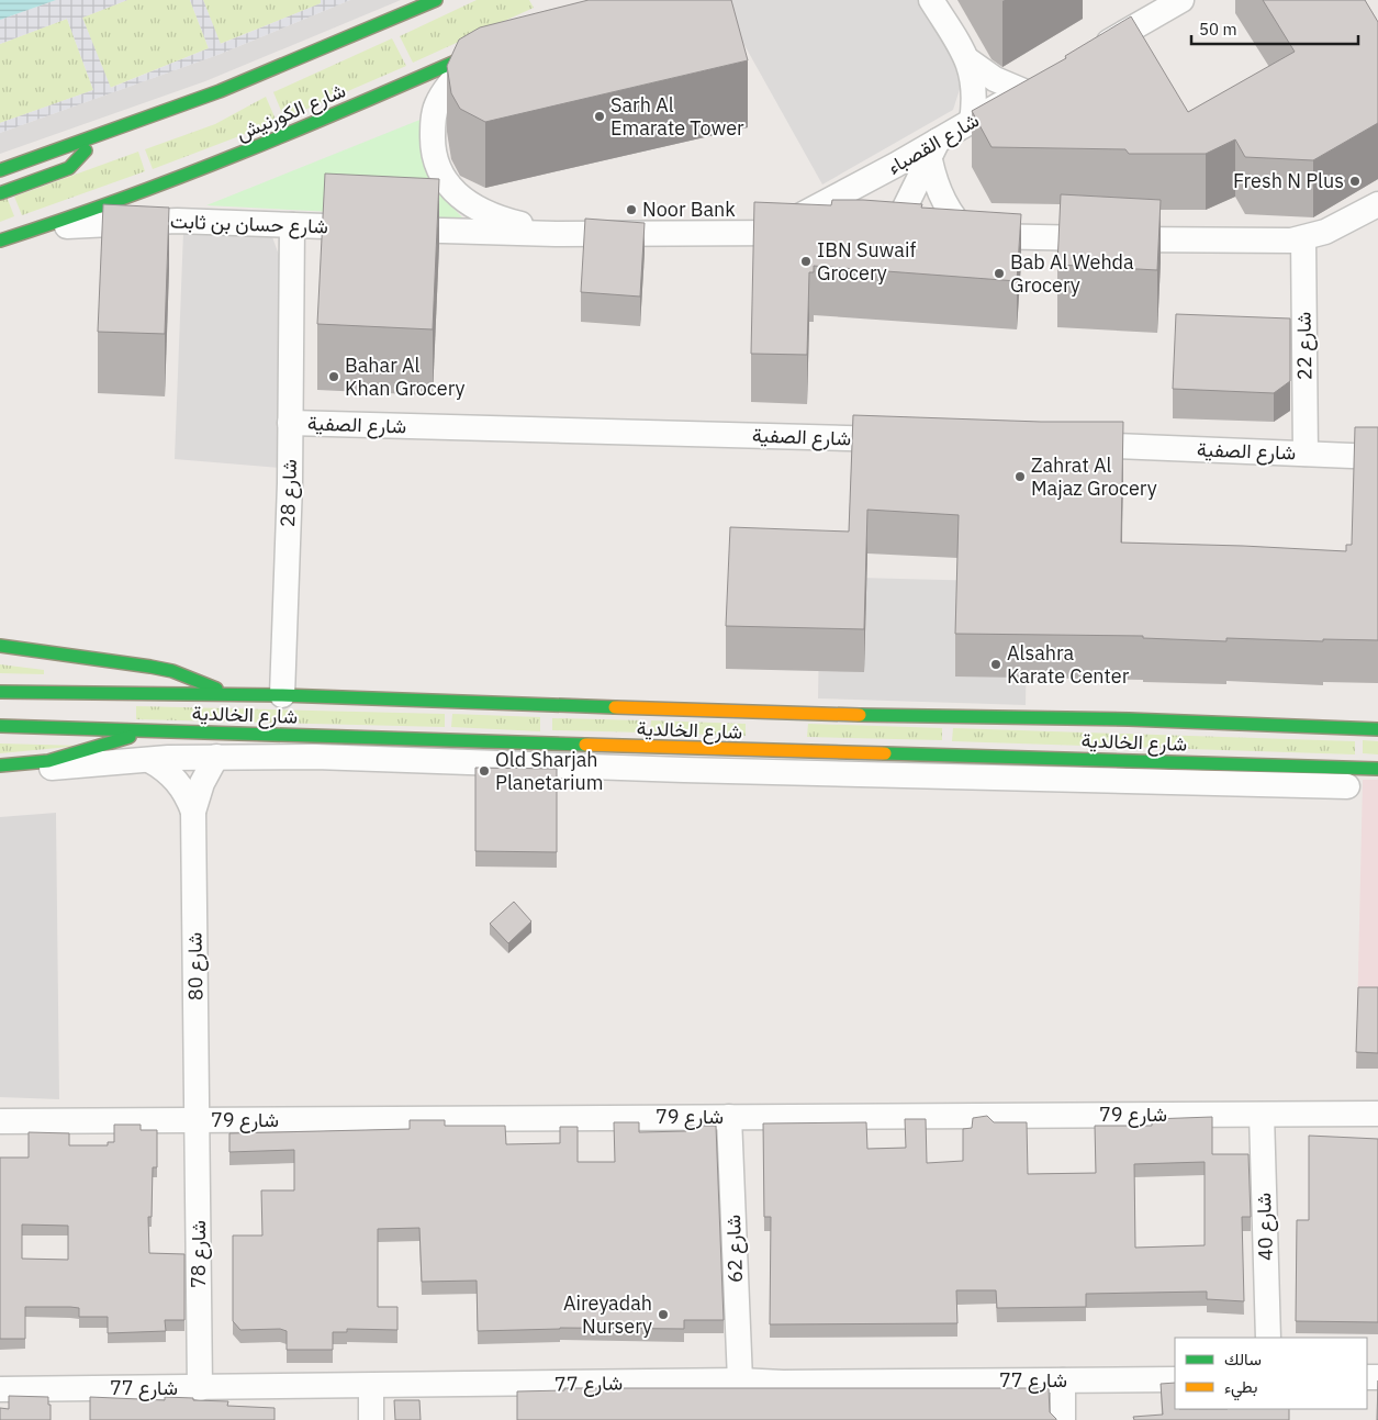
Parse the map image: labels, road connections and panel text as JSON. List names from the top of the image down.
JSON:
{
  "streets": {
    "main road": ["شارع الكورنيش", "شارع الخالدية"],
    "street": [
      "شارع القصباء",
      "شارع حسان بن ثابت",
      "شارع 22",
      "شارع الصفية",
      "شارع 28",
      "شارع 80",
      "شارع 79",
      "شارع 40",
      "شارع 62",
      "شارع 78",
      "شارع 77"
    ]
  },
  "crossings": [
    ["شارع الكورنيش", "شارع حسان بن ثابت"],
    ["شارع القصباء", "شارع حسان بن ثابت"],
    ["شارع حسان بن ثابت", "شارع 28"],
    ["شارع 22", "شارع الصفية"],
    ["شارع الصفية", "شارع 28"],
    ["شارع 28", "شارع الخالدية"],
    ["شارع 80", "شارع 79"],
    ["شارع 80", "شارع 78"],
    ["شارع 79", "شارع 40"],
    ["شارع 79", "شارع 62"],
    ["شارع 79", "شارع 78"],
    ["شارع 62", "شارع 77"],
    ["شارع 78", "شارع 77"]
  ],
  "places": [
    "Sarh Al Emarate Tower",
    "Fresh N Plus",
    "Noor Bank",
    "IBN Suwaif Grocery",
    "Bab Al Wehda Grocery",
    "Bahar Al Khan Grocery",
    "Zahrat Al Majaz Grocery",
    "Alsahra Karate Center",
    "Old Sharjah Planetarium",
    "Aireyadah Nursery"
  ],
  "legend": ["سالك", "بطيء"],
  "scale_bar": "50 m"
}
